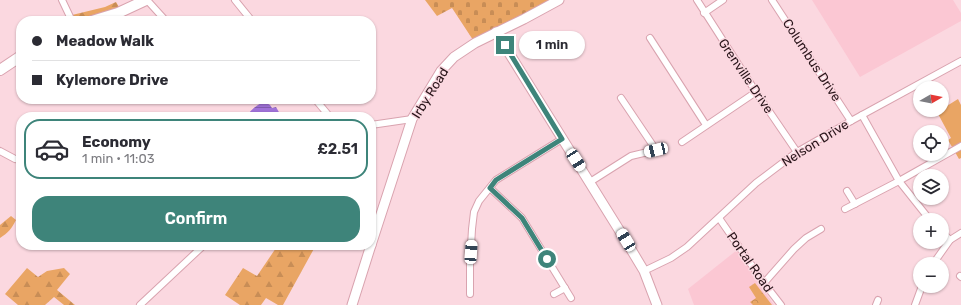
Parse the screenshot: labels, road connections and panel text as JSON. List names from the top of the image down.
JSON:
{
  "streets": {
    "street": [
      "Columbus Drive",
      "Grenville Drive",
      "Irby Road",
      "Nelson Drive",
      "Portal Road"
    ]
  },
  "crossings": [
    ["Columbus Drive", "Nelson Drive"],
    ["Grenville Drive", "Nelson Drive"],
    ["Nelson Drive", "Portal Road"]
  ],
  "north": "right",
  "page": {
    "banner": ["Meadow Walk", "Kylemore Drive"],
    "bubble": "1 min",
    "map_buttons": ["+", "−"],
    "list": [
      {
        "name": "Economy",
        "note": "1 min · 11:03",
        "value": "£2.51"
      }
    ],
    "buttons": "Confirm"
  }
}
